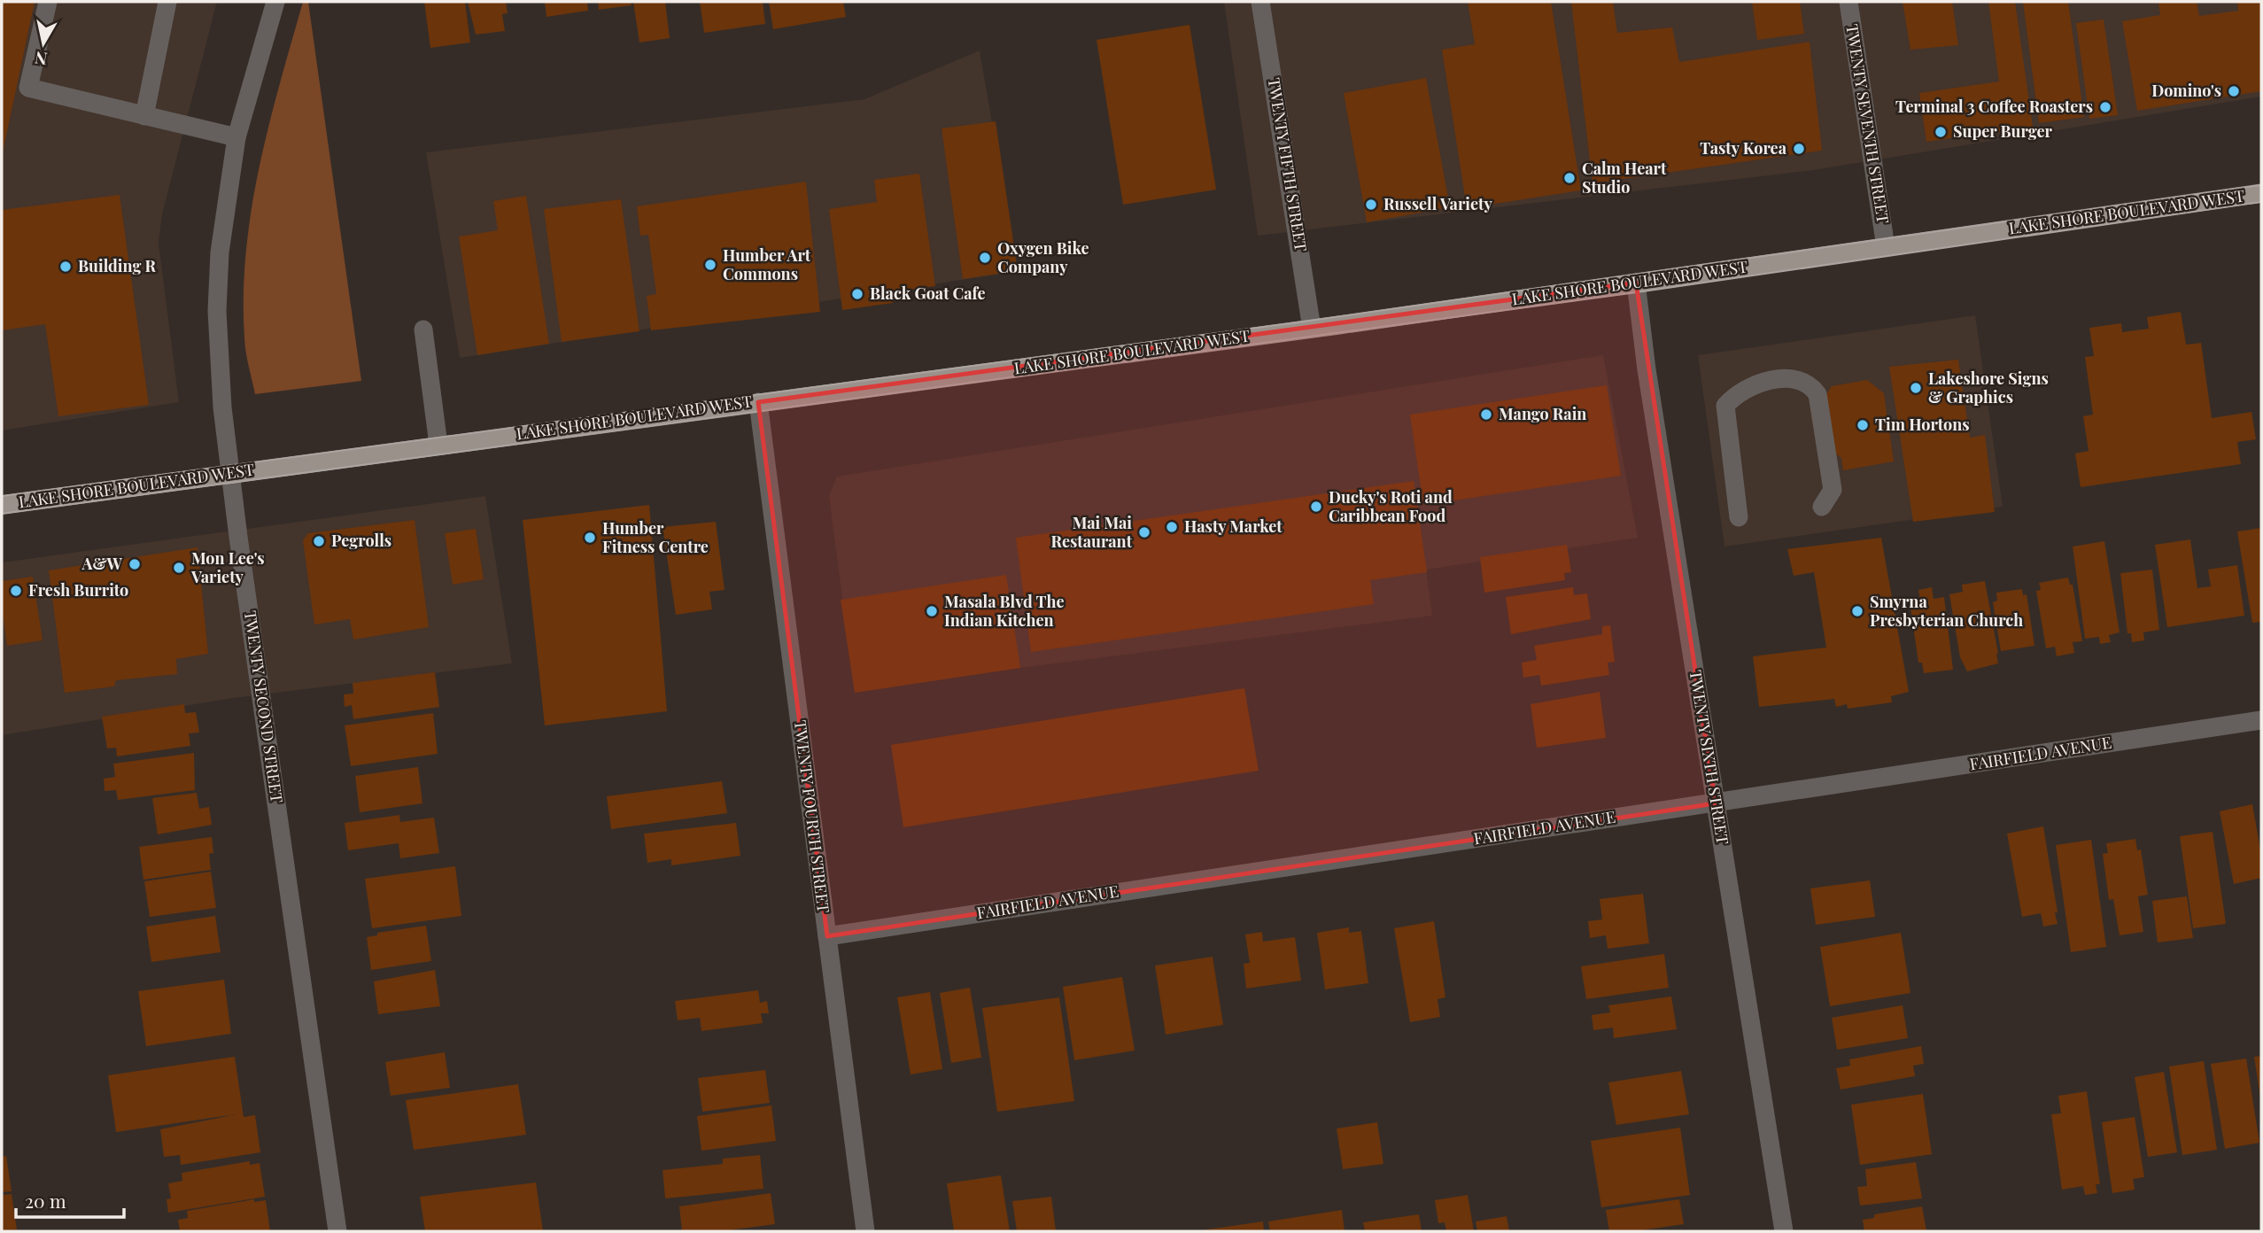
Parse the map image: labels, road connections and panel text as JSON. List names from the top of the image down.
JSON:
{
  "streets": {
    "main road": ["LAKE SHORE BOULEVARD WEST"],
    "street": [
      "TWENTY SEVENTH STREET",
      "TWENTY FIFTH STREET",
      "TWENTY SECOND STREET",
      "FAIRFIELD AVENUE",
      "TWENTY SIXTH STREET",
      "TWENTY FOURTH STREET"
    ]
  },
  "crossings": [
    ["TWENTY SEVENTH STREET", "LAKE SHORE BOULEVARD WEST"],
    ["TWENTY FIFTH STREET", "LAKE SHORE BOULEVARD WEST"],
    ["LAKE SHORE BOULEVARD WEST", "TWENTY SECOND STREET"],
    ["LAKE SHORE BOULEVARD WEST", "TWENTY SIXTH STREET"],
    ["LAKE SHORE BOULEVARD WEST", "TWENTY FOURTH STREET"],
    ["FAIRFIELD AVENUE", "TWENTY SIXTH STREET"],
    ["FAIRFIELD AVENUE", "TWENTY FOURTH STREET"]
  ],
  "places": [
    "Domino's",
    "Terminal 3 Coffee Roasters",
    "Super Burger",
    "Tasty Korea",
    "Calm Heart Studio",
    "Russell Variety",
    "Oxygen Bike Company",
    "Humber Art Commons",
    "Building R",
    "Black Goat Cafe",
    "Lakeshore Signs & Graphics",
    "Mango Rain",
    "Tim Hortons",
    "Ducky's Roti and Caribbean Food",
    "Hasty Market",
    "Mai Mai Restaurant",
    "Humber Fitness Centre",
    "Pegrolls",
    "A&W",
    "Mon Lee's Variety",
    "Fresh Burrito",
    "Masala Blvd The Indian Kitchen",
    "Smyrna Presbyterian Church"
  ],
  "scale_bar": "20 m",
  "north": "bottom"
}
